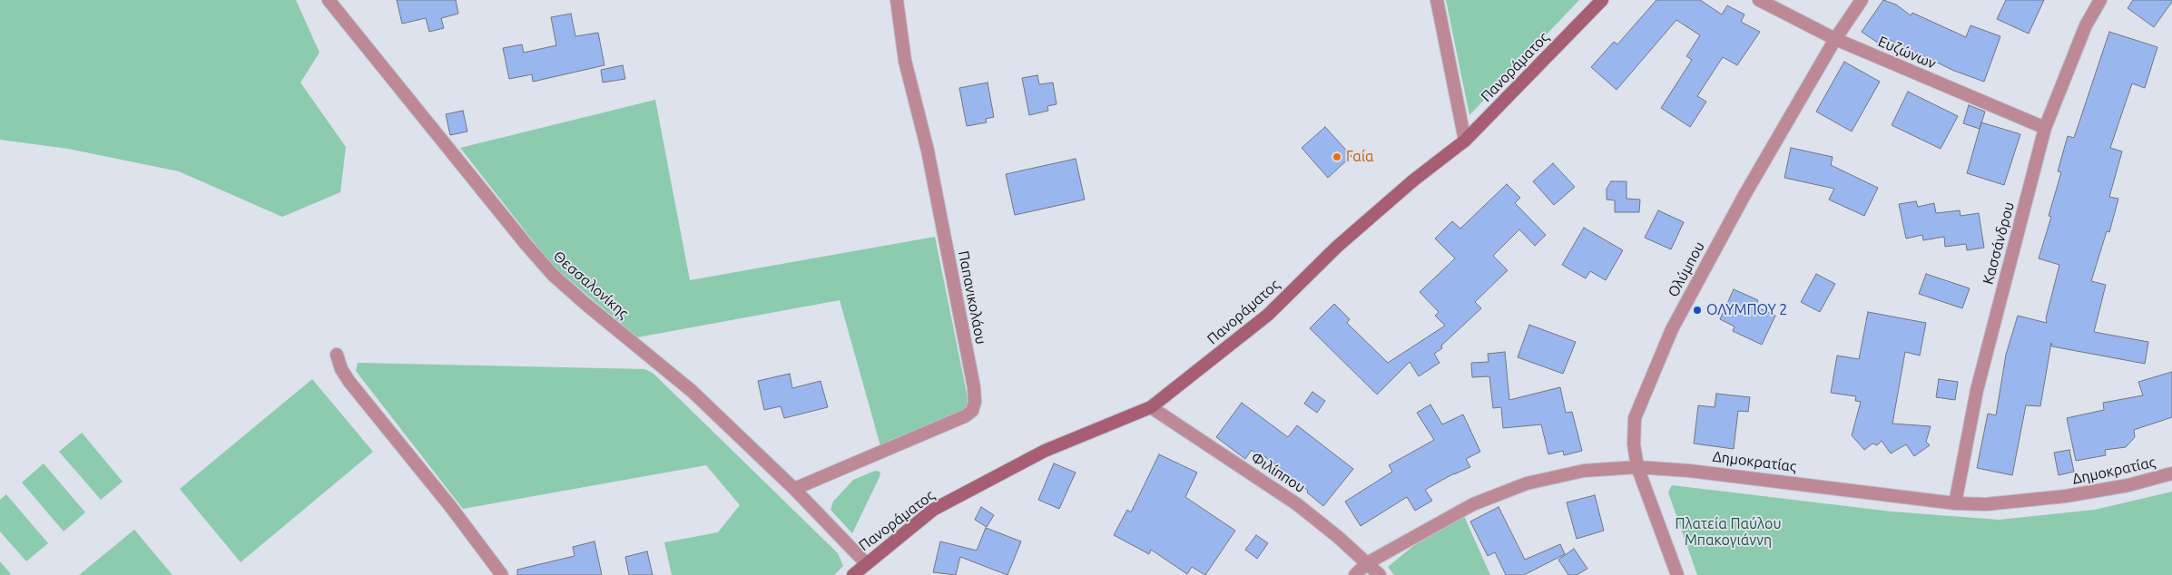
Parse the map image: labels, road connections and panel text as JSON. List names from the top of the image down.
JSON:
{
  "streets": {
    "main road": ["Πανοράματος"],
    "street": [
      "Ευζώνων",
      "Κασσάνδρου",
      "Ολύμπου",
      "Θεσσαλονίκης",
      "Παπανικολάου",
      "Δημοκρατίας",
      "Φιλίππου"
    ]
  },
  "crossings": [
    ["Ευζώνων", "Κασσάνδρου"],
    ["Ευζώνων", "Ολύμπου"],
    ["Πανοράματος", "Θεσσαλονίκης"],
    ["Πανοράματος", "Φιλίππου"],
    ["Κασσάνδρου", "Δημοκρατίας"],
    ["Ολύμπου", "Δημοκρατίας"],
    ["Θεσσαλονίκης", "Παπανικολάου"],
    ["Δημοκρατίας", "Φιλίππου"]
  ],
  "parks": ["Πλατεία Παύλου Μπακογιάννη"],
  "places": ["Γαία", "ΟΛΥΜΠΟΥ 2"]
}
